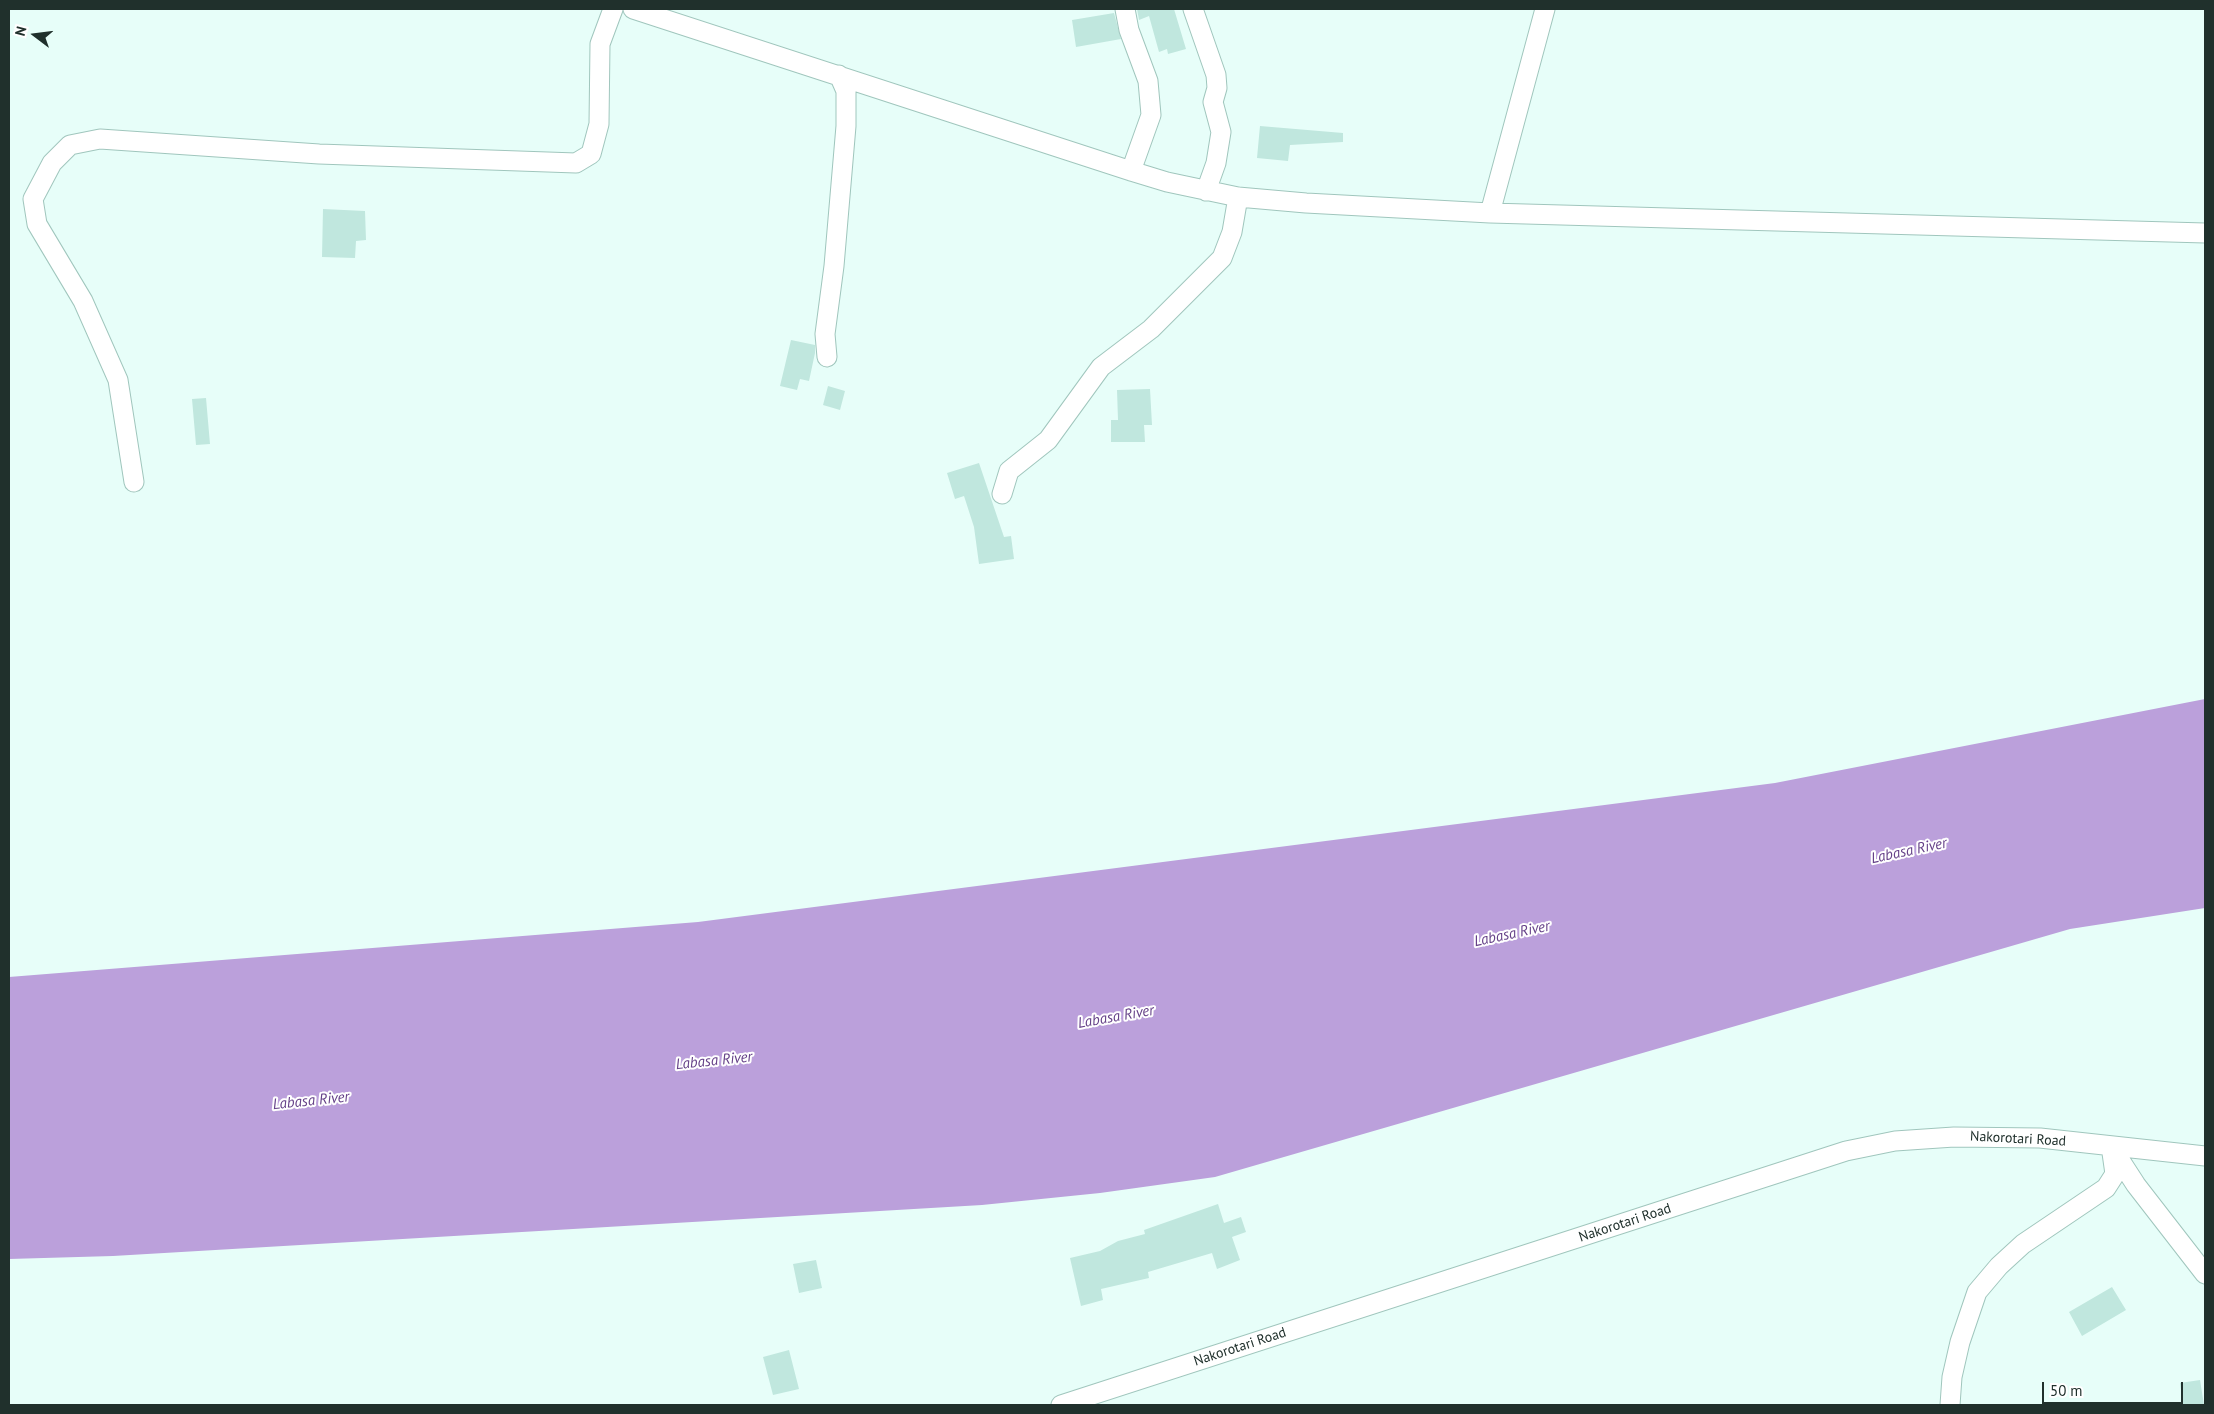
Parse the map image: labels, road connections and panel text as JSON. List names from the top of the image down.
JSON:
{
  "streets": {
    "street": ["Nakorotari Road"]
  },
  "water": ["Labasa River"],
  "scale_bar": "50 m",
  "north": "left"
}
